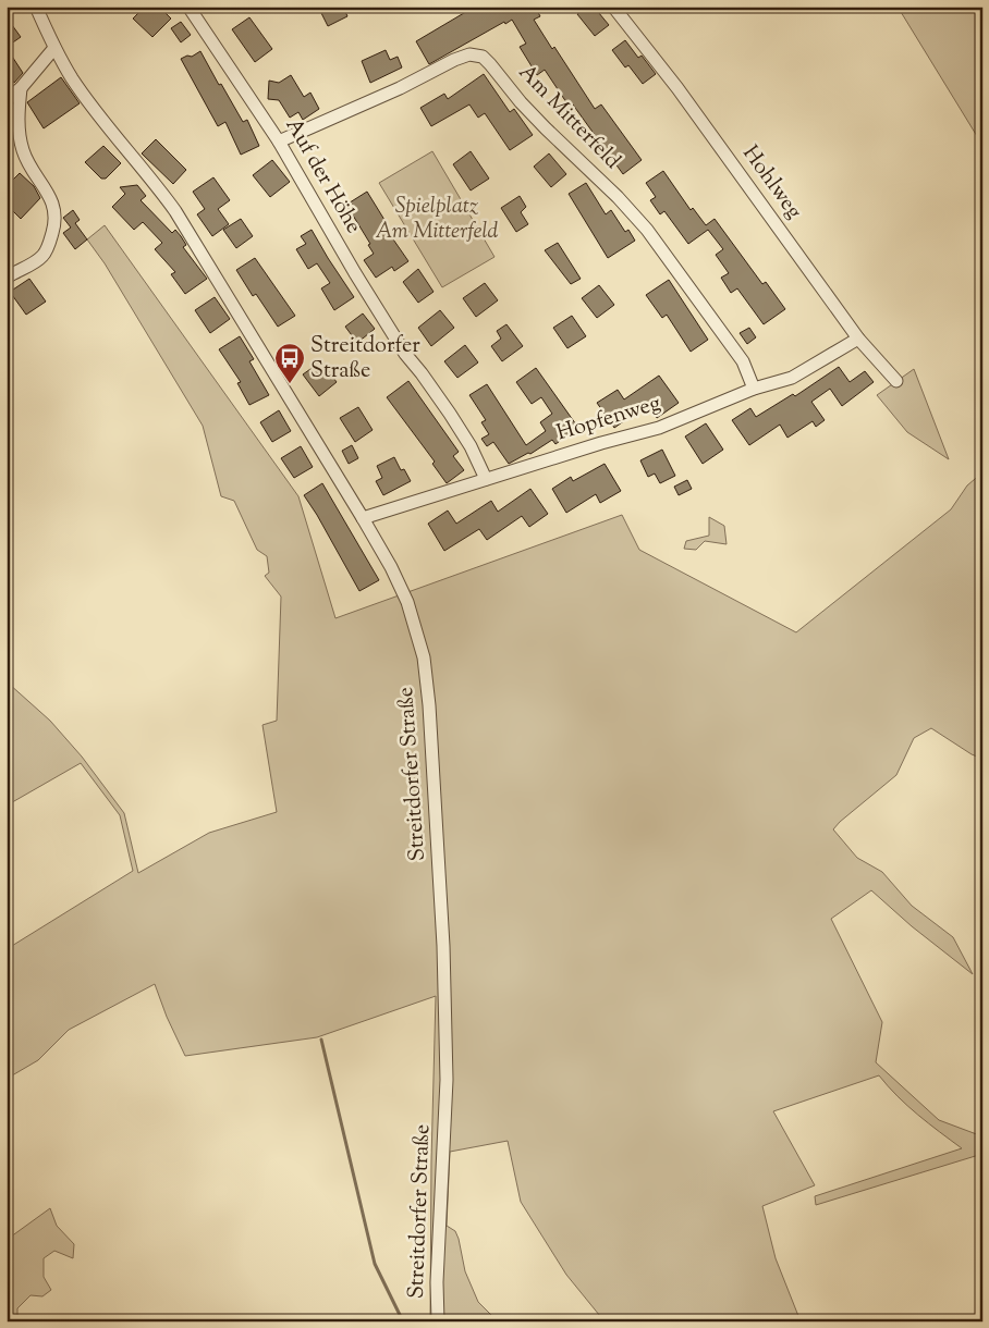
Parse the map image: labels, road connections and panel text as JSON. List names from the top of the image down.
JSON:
{
  "streets": {
    "street": [
      "Am Mitterfeld",
      "Auf der Höhe",
      "Hohlweg",
      "Hopfenweg",
      "Streitdorfer Straße"
    ]
  },
  "crossings": [
    ["Am Mitterfeld", "Auf der Höhe"],
    ["Am Mitterfeld", "Hopfenweg"],
    ["Auf der Höhe", "Hopfenweg"],
    ["Hohlweg", "Hopfenweg"],
    ["Hopfenweg", "Streitdorfer Straße"]
  ],
  "parks": ["Spielplatz Am Mitterfeld"],
  "places": {
    "bus stop": ["Streitdorfer Straße"]
  }
}
